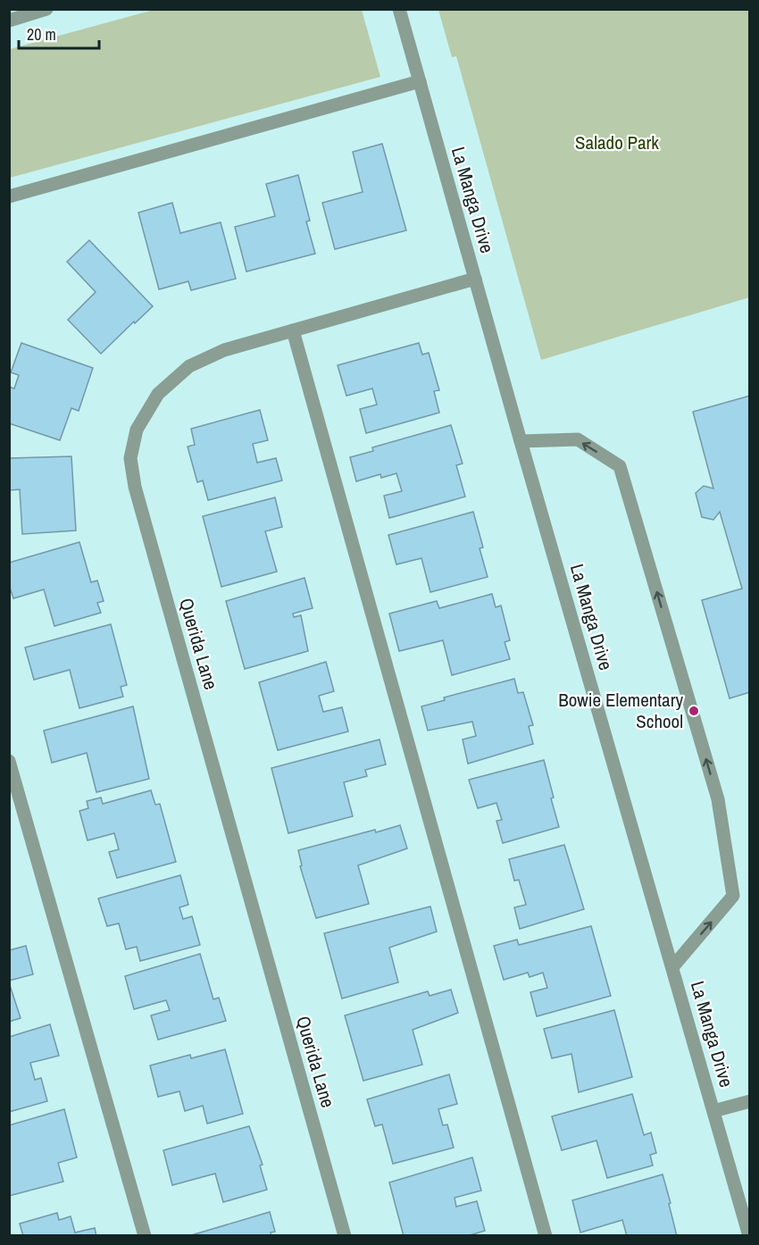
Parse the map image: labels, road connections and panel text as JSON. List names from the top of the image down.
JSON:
{
  "streets": {
    "street": ["La Manga Drive", "Querida Lane"]
  },
  "crossings": [
    ["La Manga Drive", "Querida Lane"]
  ],
  "parks": ["Salado Park"],
  "places": ["Bowie Elementary School"],
  "scale_bar": "20 m"
}
